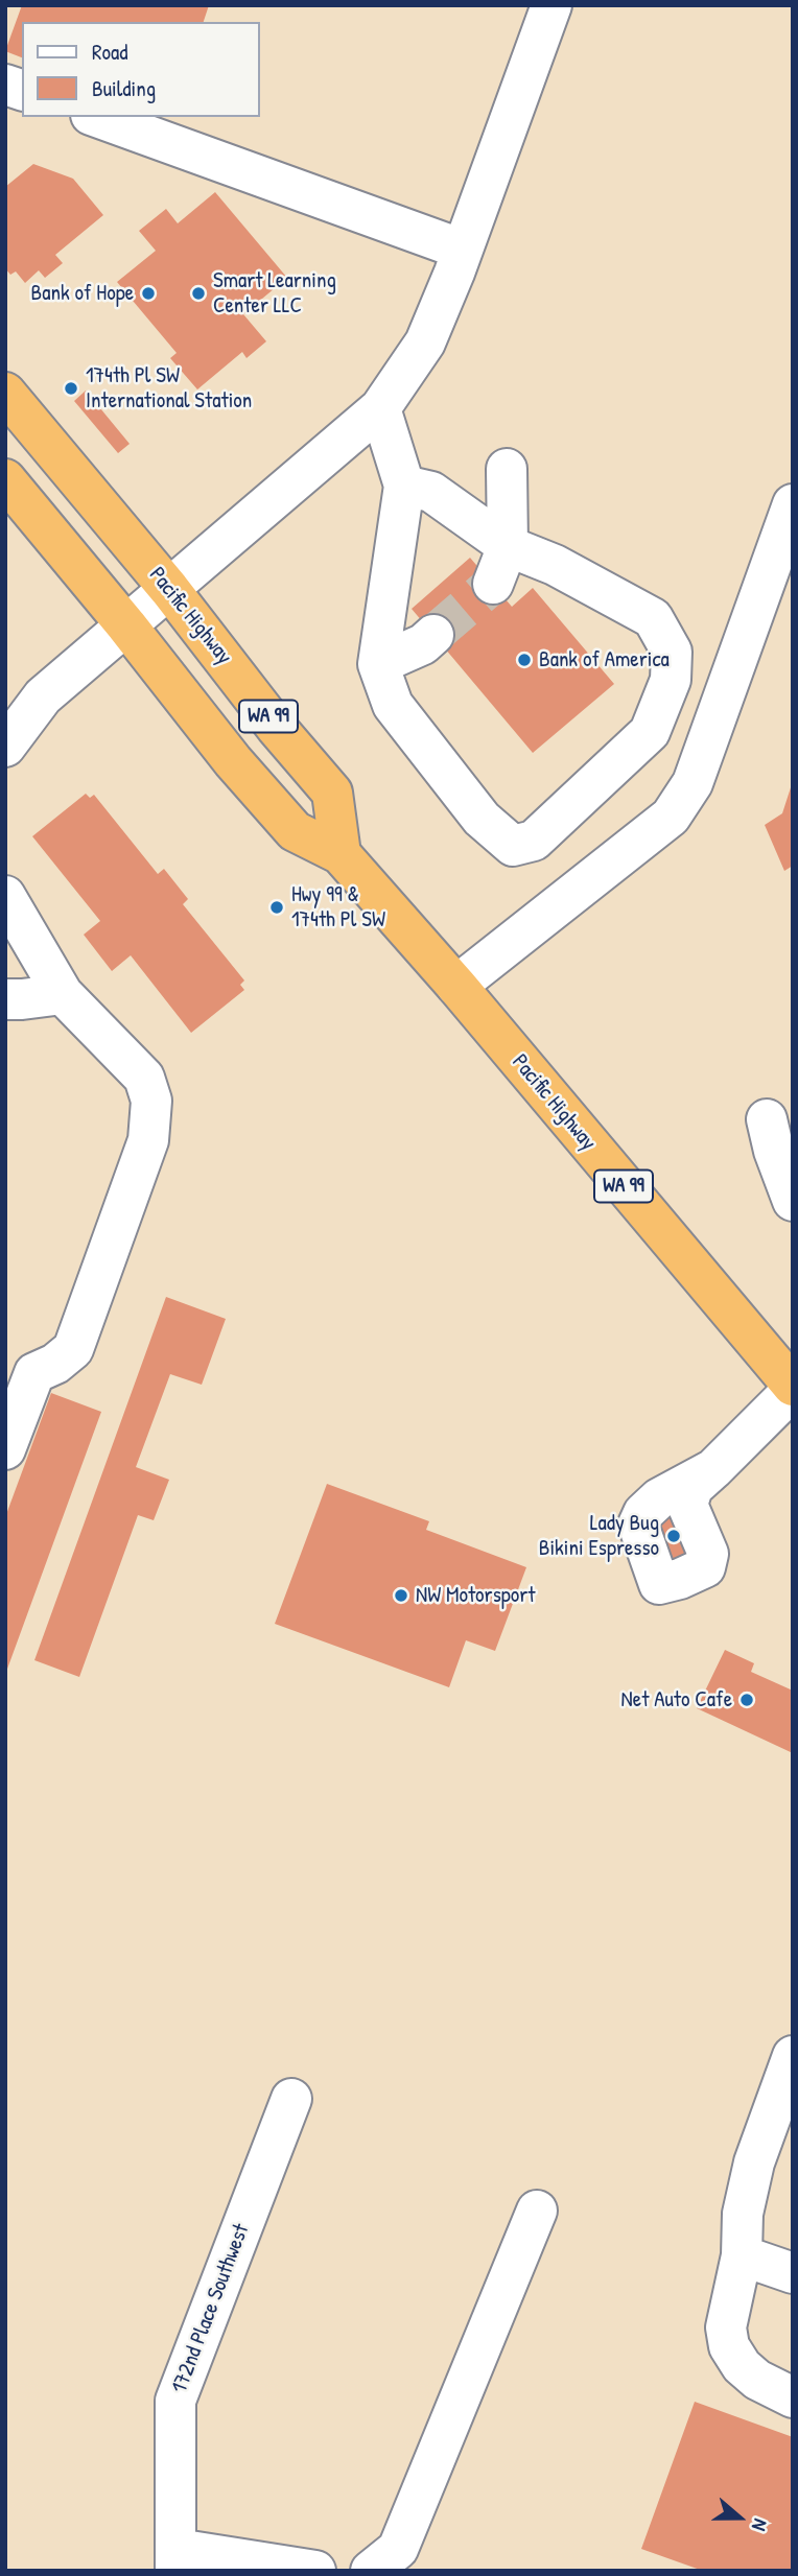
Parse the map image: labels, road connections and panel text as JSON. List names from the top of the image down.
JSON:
{
  "streets": {
    "highway": ["Pacific Highway", "WA 99"],
    "street": ["172nd Place Southwest"]
  },
  "places": [
    "Bank of Hope",
    "Smart Learning Center LLC",
    "174th Pl SW International Station",
    "Bank of America",
    "Hwy 99 & 174th Pl SW",
    "Lady Bug Bikini Espresso",
    "NW Motorsport",
    "Net Auto Cafe"
  ],
  "legend": ["Road", "Building"],
  "north": "right"
}
